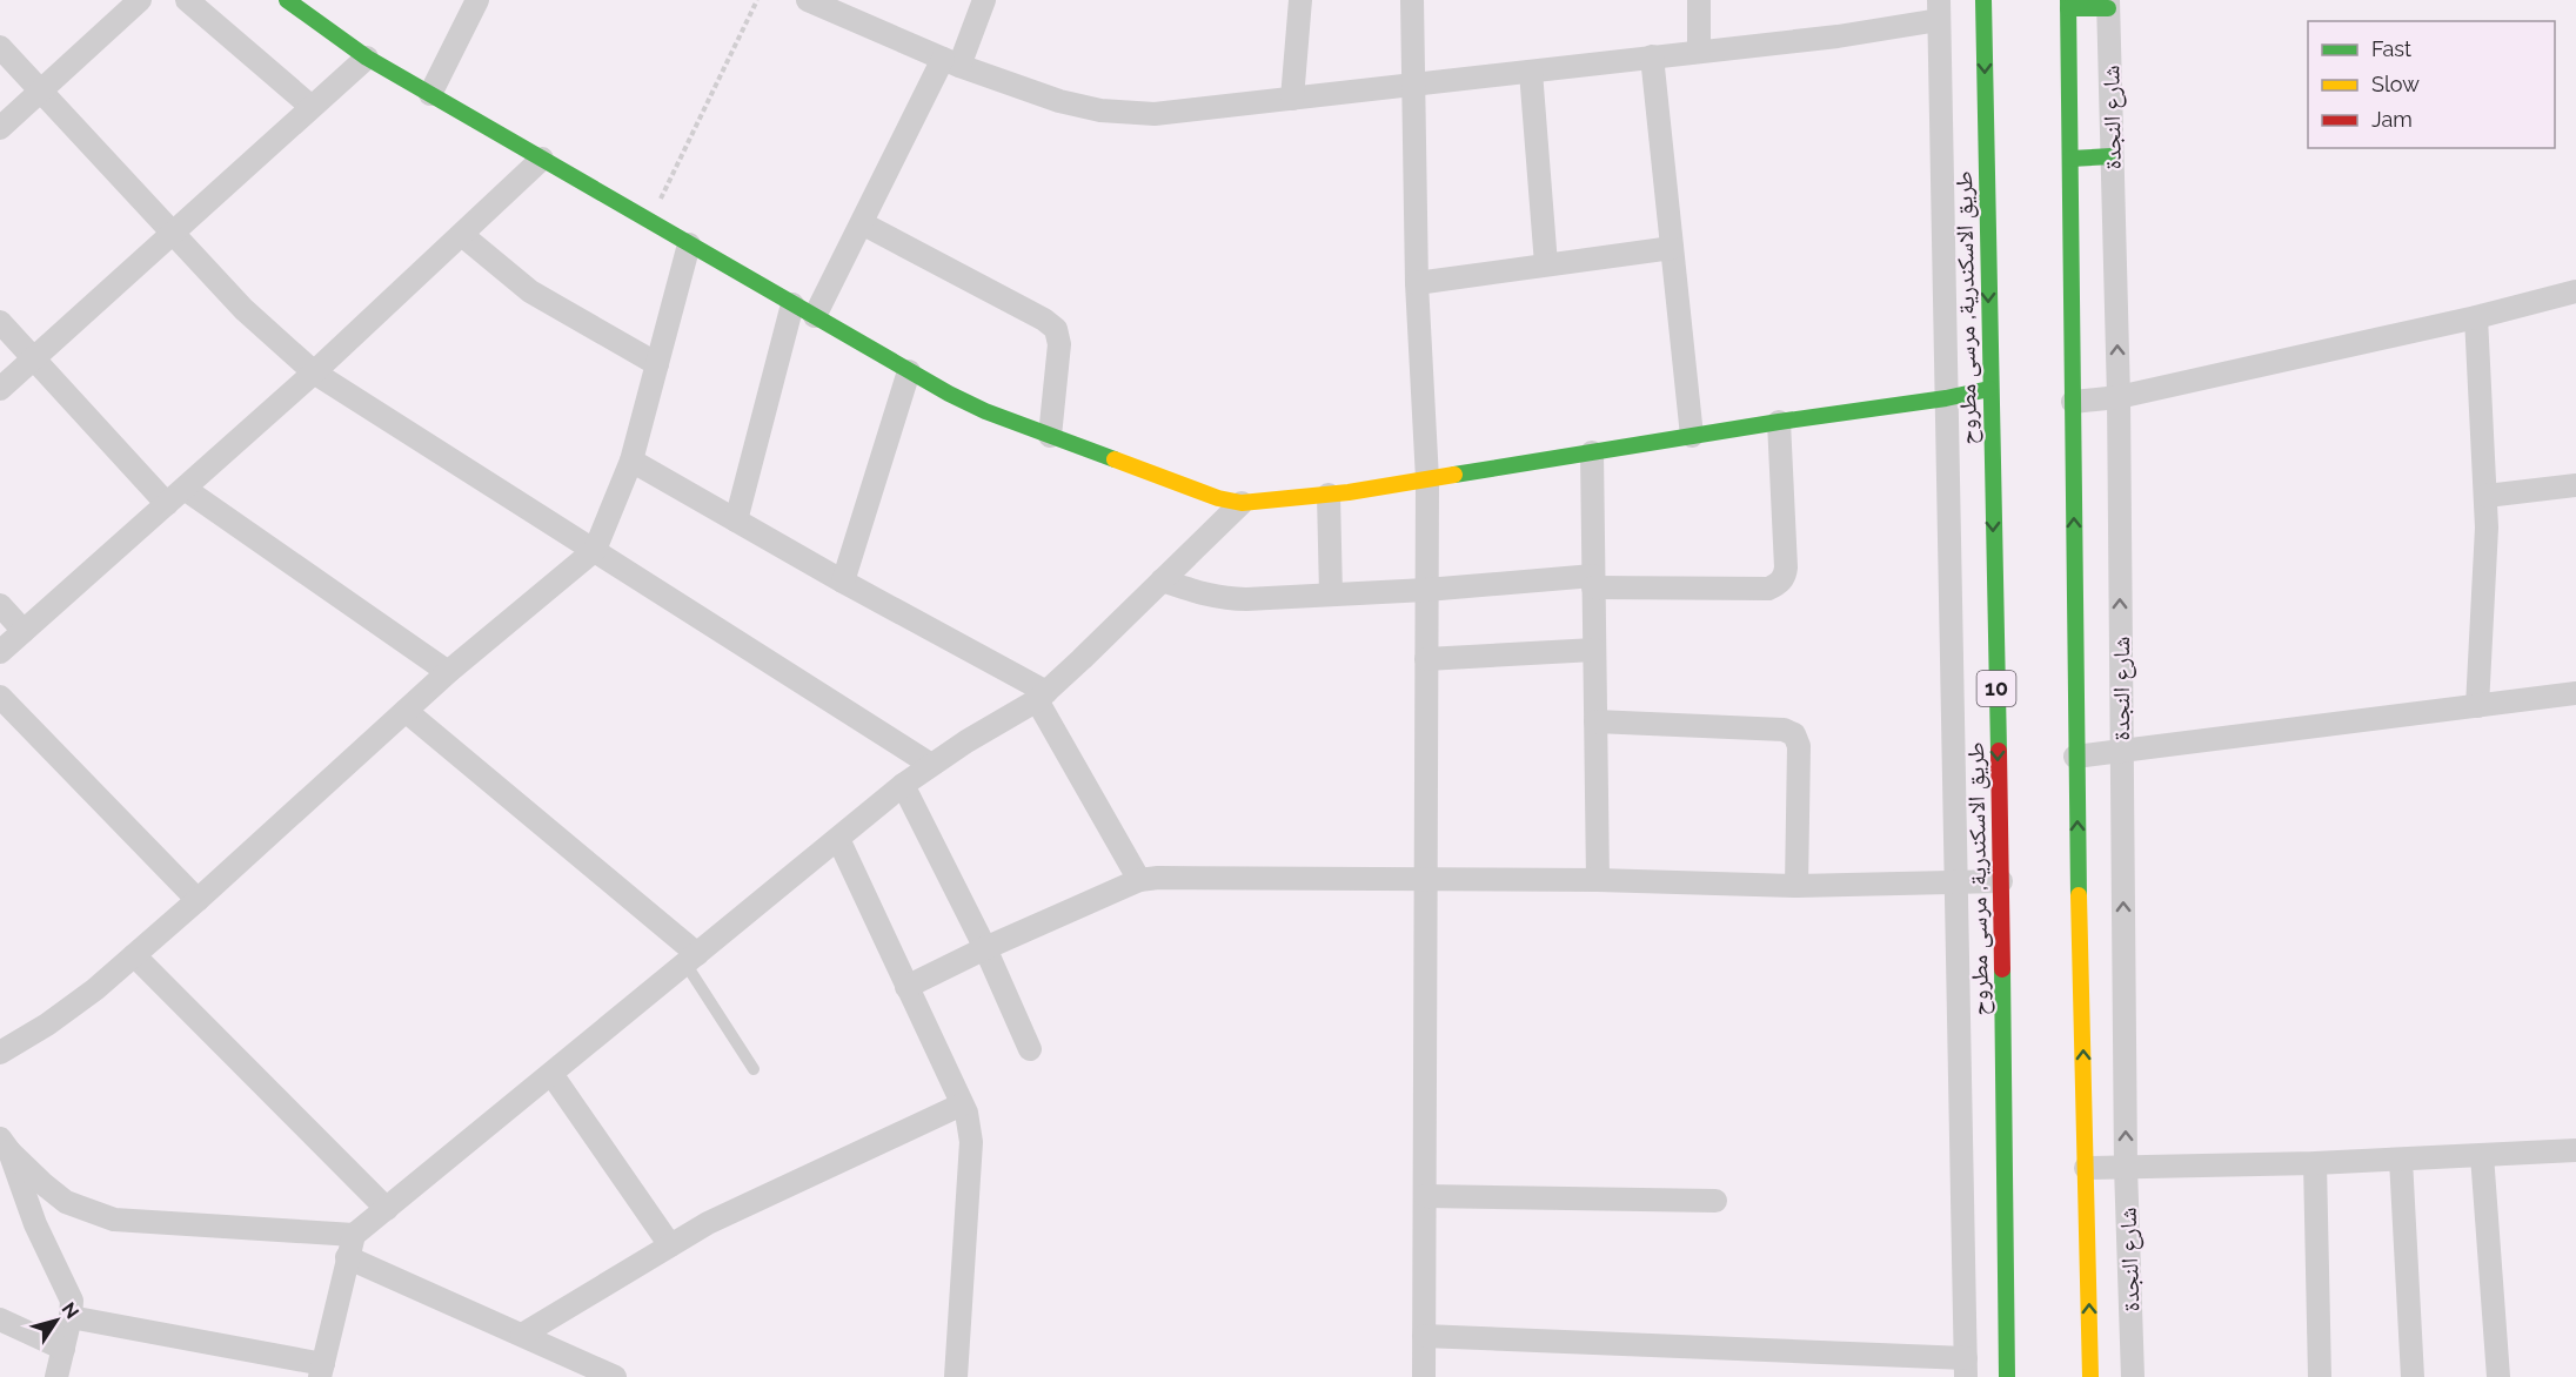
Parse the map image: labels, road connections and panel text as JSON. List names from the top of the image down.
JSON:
{
  "streets": {
    "main road": ["طريق الاسكندرية, مرسى مطروح", "10"],
    "street": ["شارع النجدة"]
  },
  "legend": ["Fast", "Slow", "Jam"],
  "north": "top right"
}
